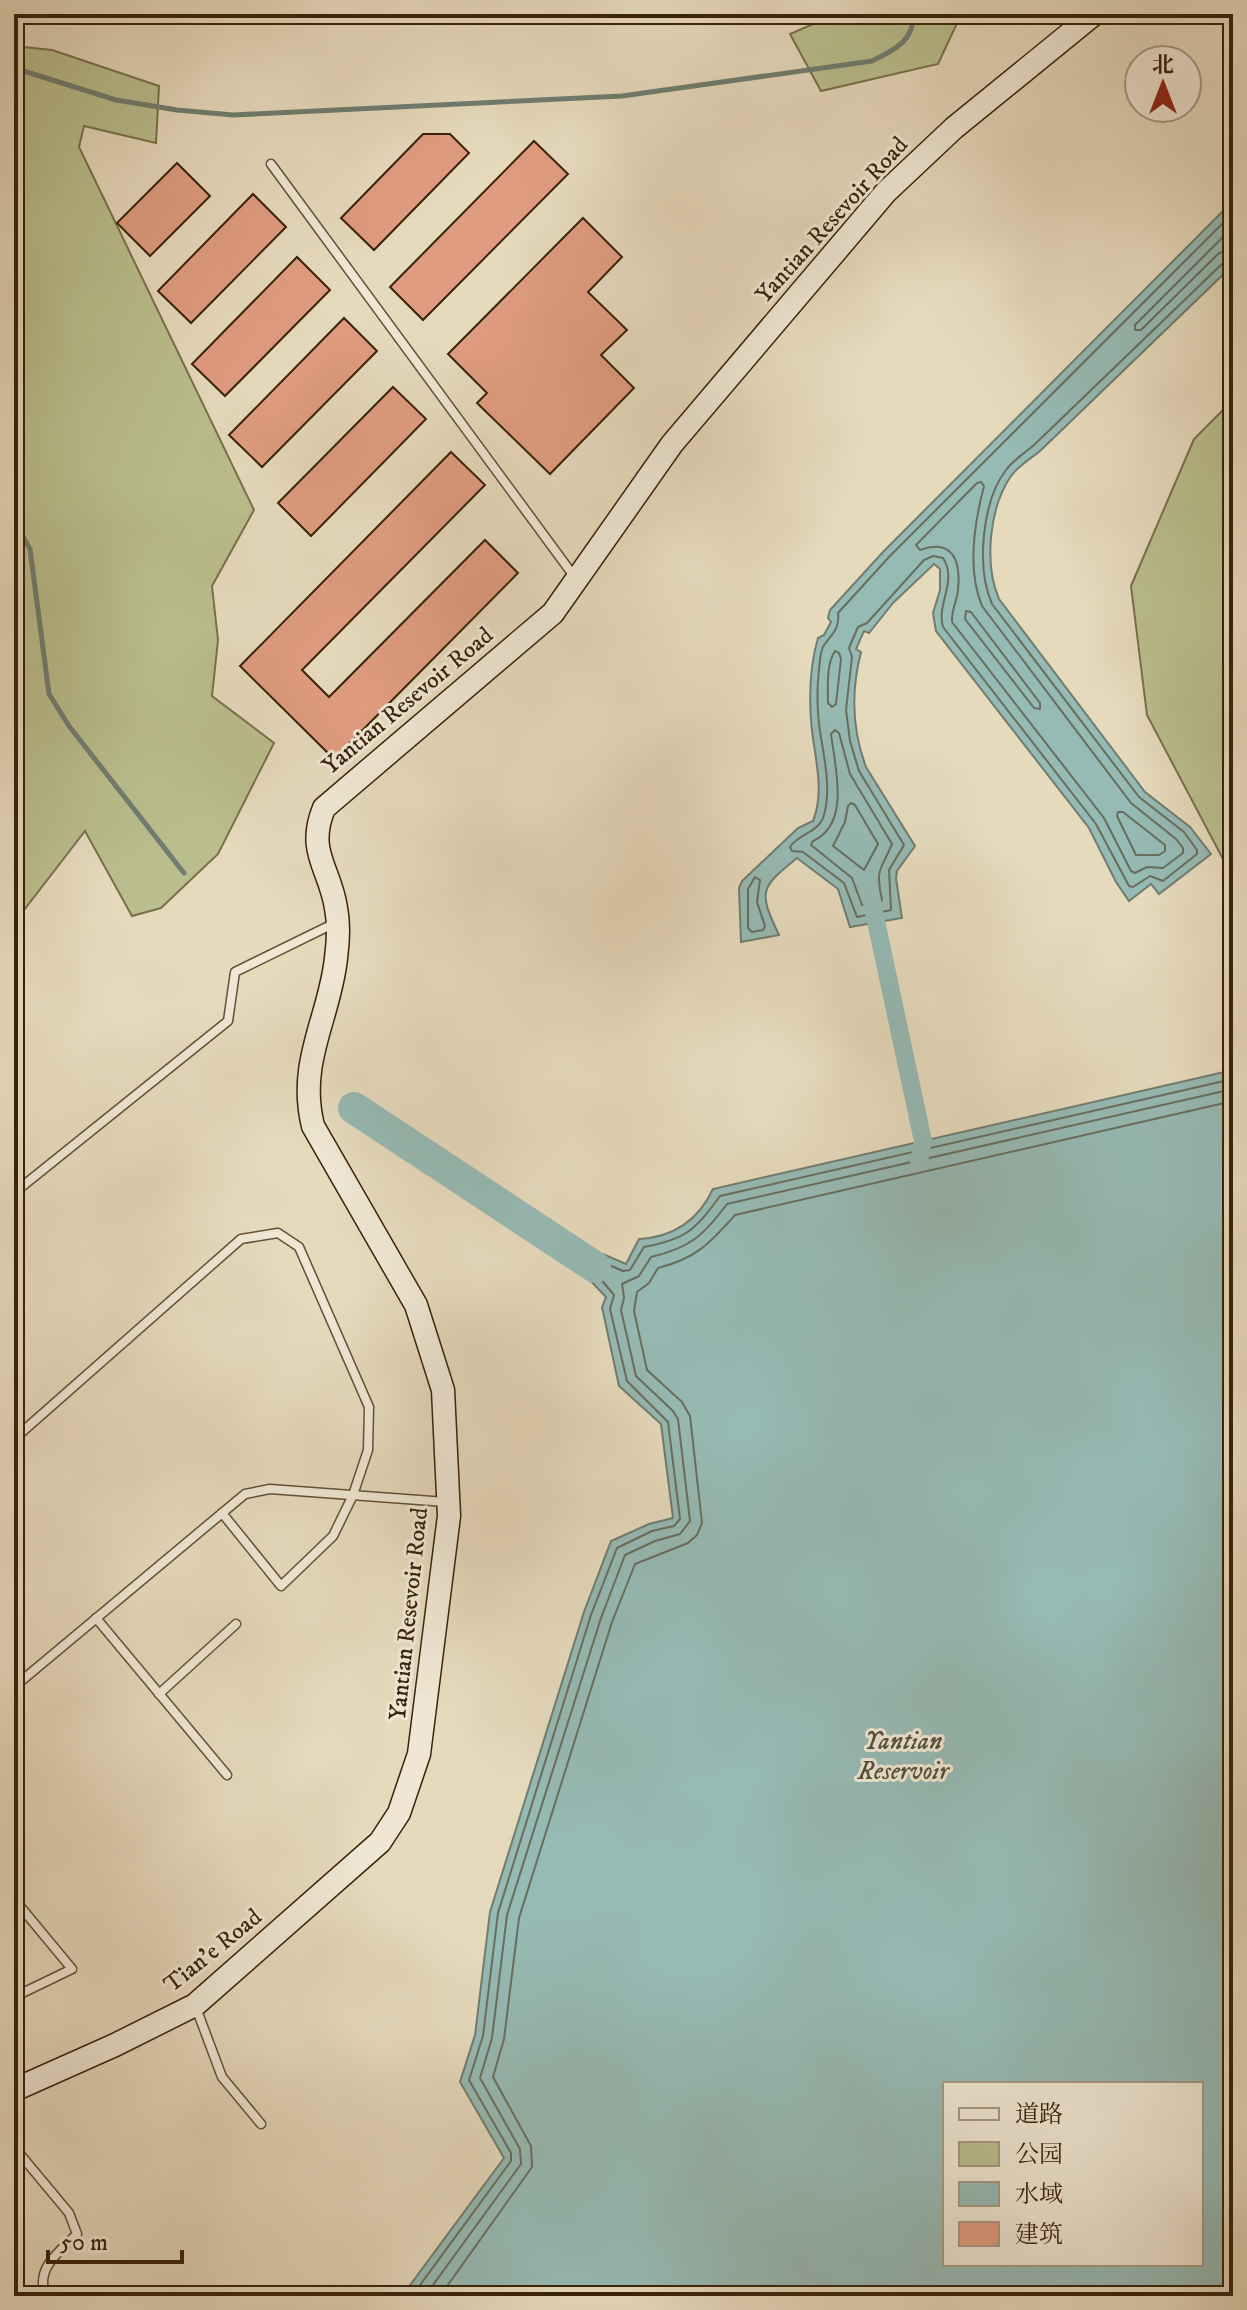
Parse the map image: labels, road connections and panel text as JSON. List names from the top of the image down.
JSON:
{
  "streets": {
    "main road": ["Yantian Resevoir Road", "Tian’e Road"]
  },
  "crossings": [
    ["Yantian Resevoir Road", "Tian’e Road"]
  ],
  "water": ["Yantian Reservoir"],
  "legend": [
    "道路",
    "公园",
    "水域",
    "建筑"
  ],
  "scale_bar": "50 m",
  "north": "top"
}
